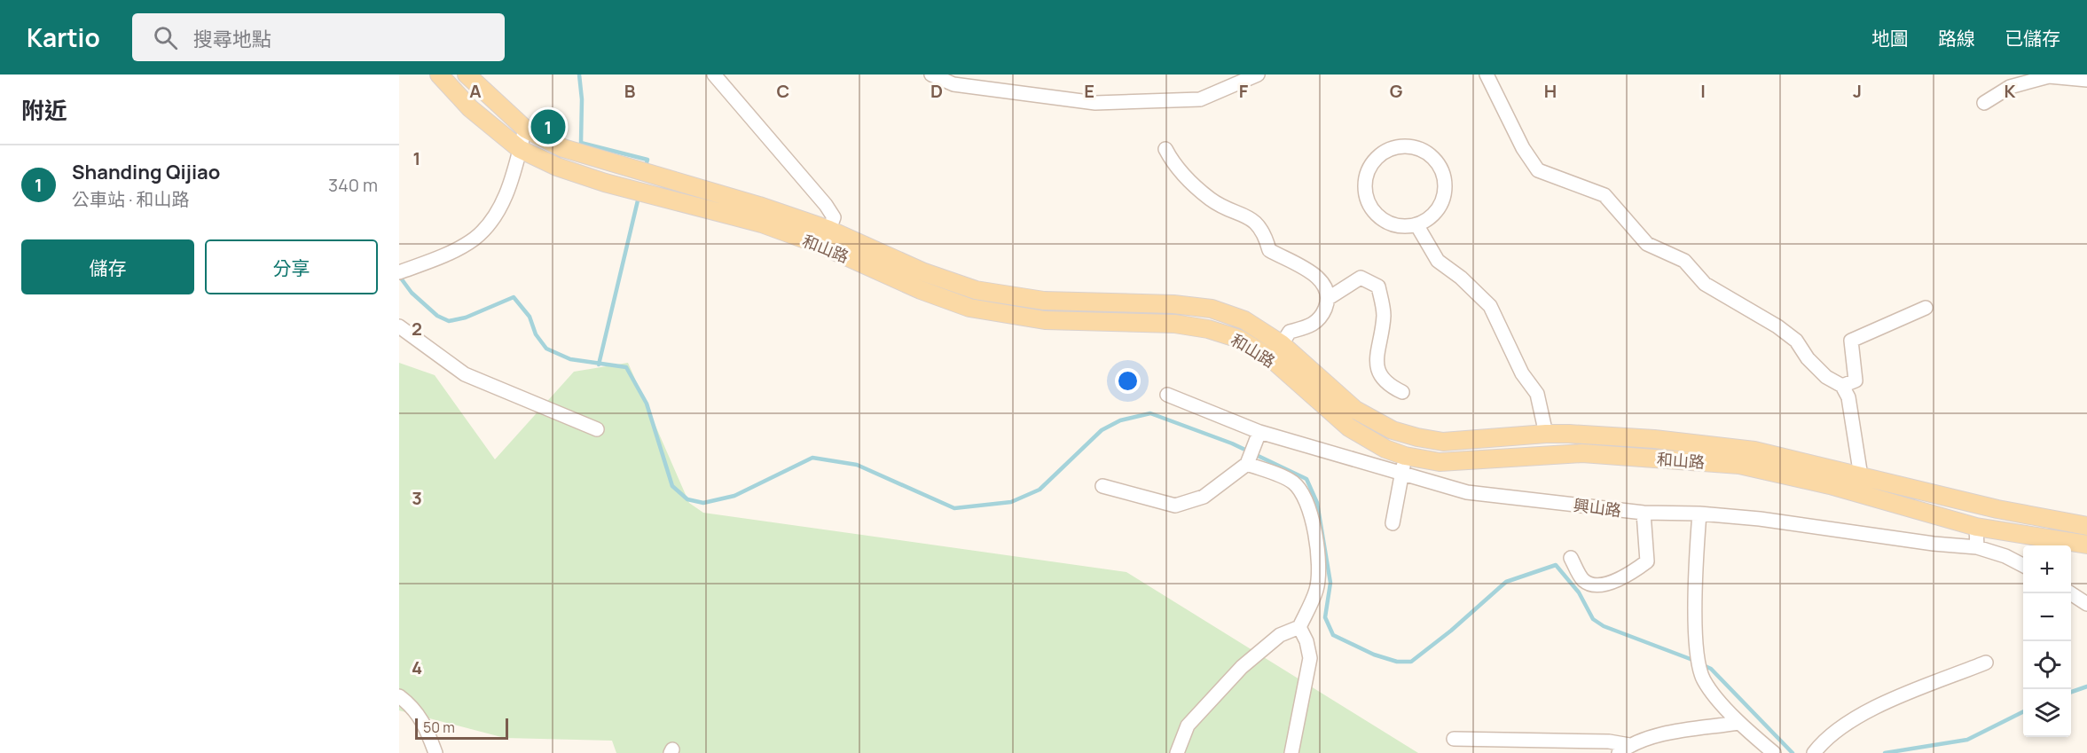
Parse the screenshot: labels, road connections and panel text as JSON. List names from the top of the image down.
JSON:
{
  "streets": {
    "main road": ["和山路"],
    "street": ["興山路"]
  },
  "crossings": [
    ["和山路", "興山路"]
  ],
  "scale_bar": "50 m",
  "page": {
    "header": "Kartio",
    "search": "搜尋地點",
    "nav": ["地圖", "路線", "已儲存"],
    "heading": "附近",
    "pins": "1",
    "list": [
      {
        "mark": "1",
        "name": "Shanding Qijiao",
        "note": "公車站 · 和山路",
        "value": "340 m"
      }
    ],
    "buttons": ["儲存", "分享"],
    "map_buttons": ["+", "−"],
    "scale": "50 m"
  },
  "grid": {
    "columns": [
      "A",
      "B",
      "C",
      "D",
      "E",
      "F",
      "G",
      "H",
      "I",
      "J",
      "K"
    ],
    "rows": [
      "1",
      "2",
      "3",
      "4"
    ]
  }
}
